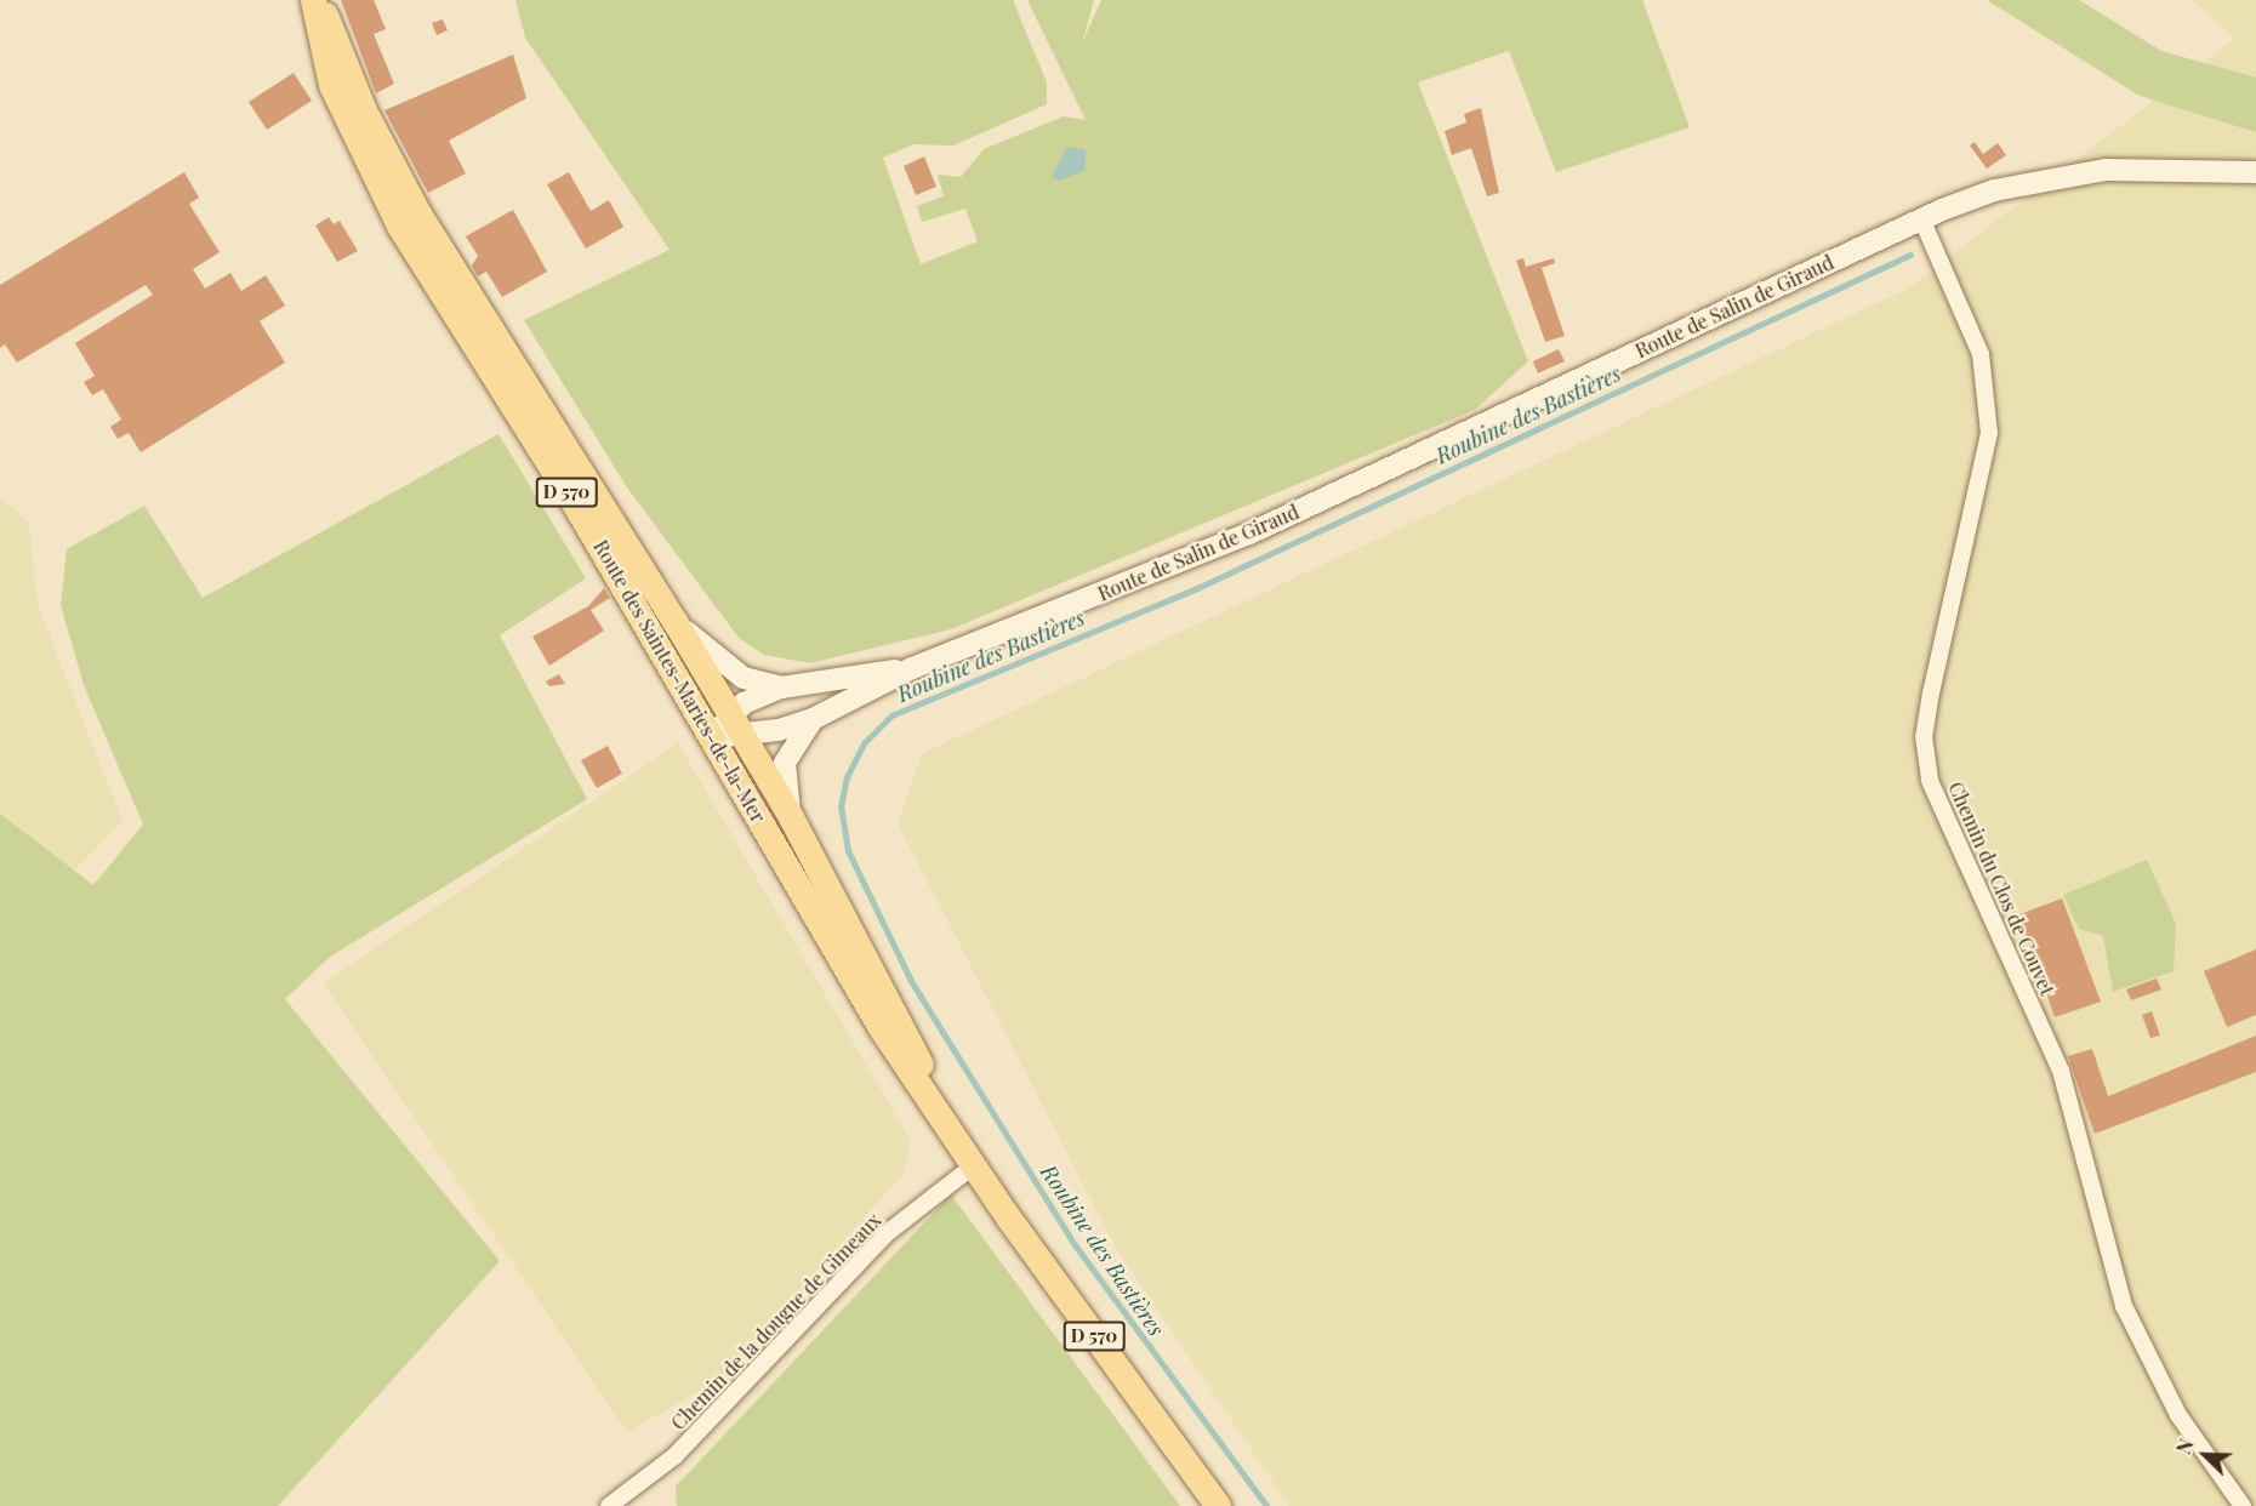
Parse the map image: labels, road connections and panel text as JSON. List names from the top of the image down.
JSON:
{
  "streets": {
    "main road": ["Route de Salin de Giraud", "D 570", "Route des Saintes-Maries-de-la-Mer"],
    "street": ["Chemin du Clos de Couvet", "Chemin de la dougue de Gimeaux"]
  },
  "crossings": [
    ["Route de Salin de Giraud", "Route des Saintes-Maries-de-la-Mer"],
    ["Route de Salin de Giraud", "Chemin du Clos de Couvet"],
    ["Route des Saintes-Maries-de-la-Mer", "Chemin de la dougue de Gimeaux"]
  ],
  "water": ["Roubine des Bastières"],
  "north": "top left"
}
